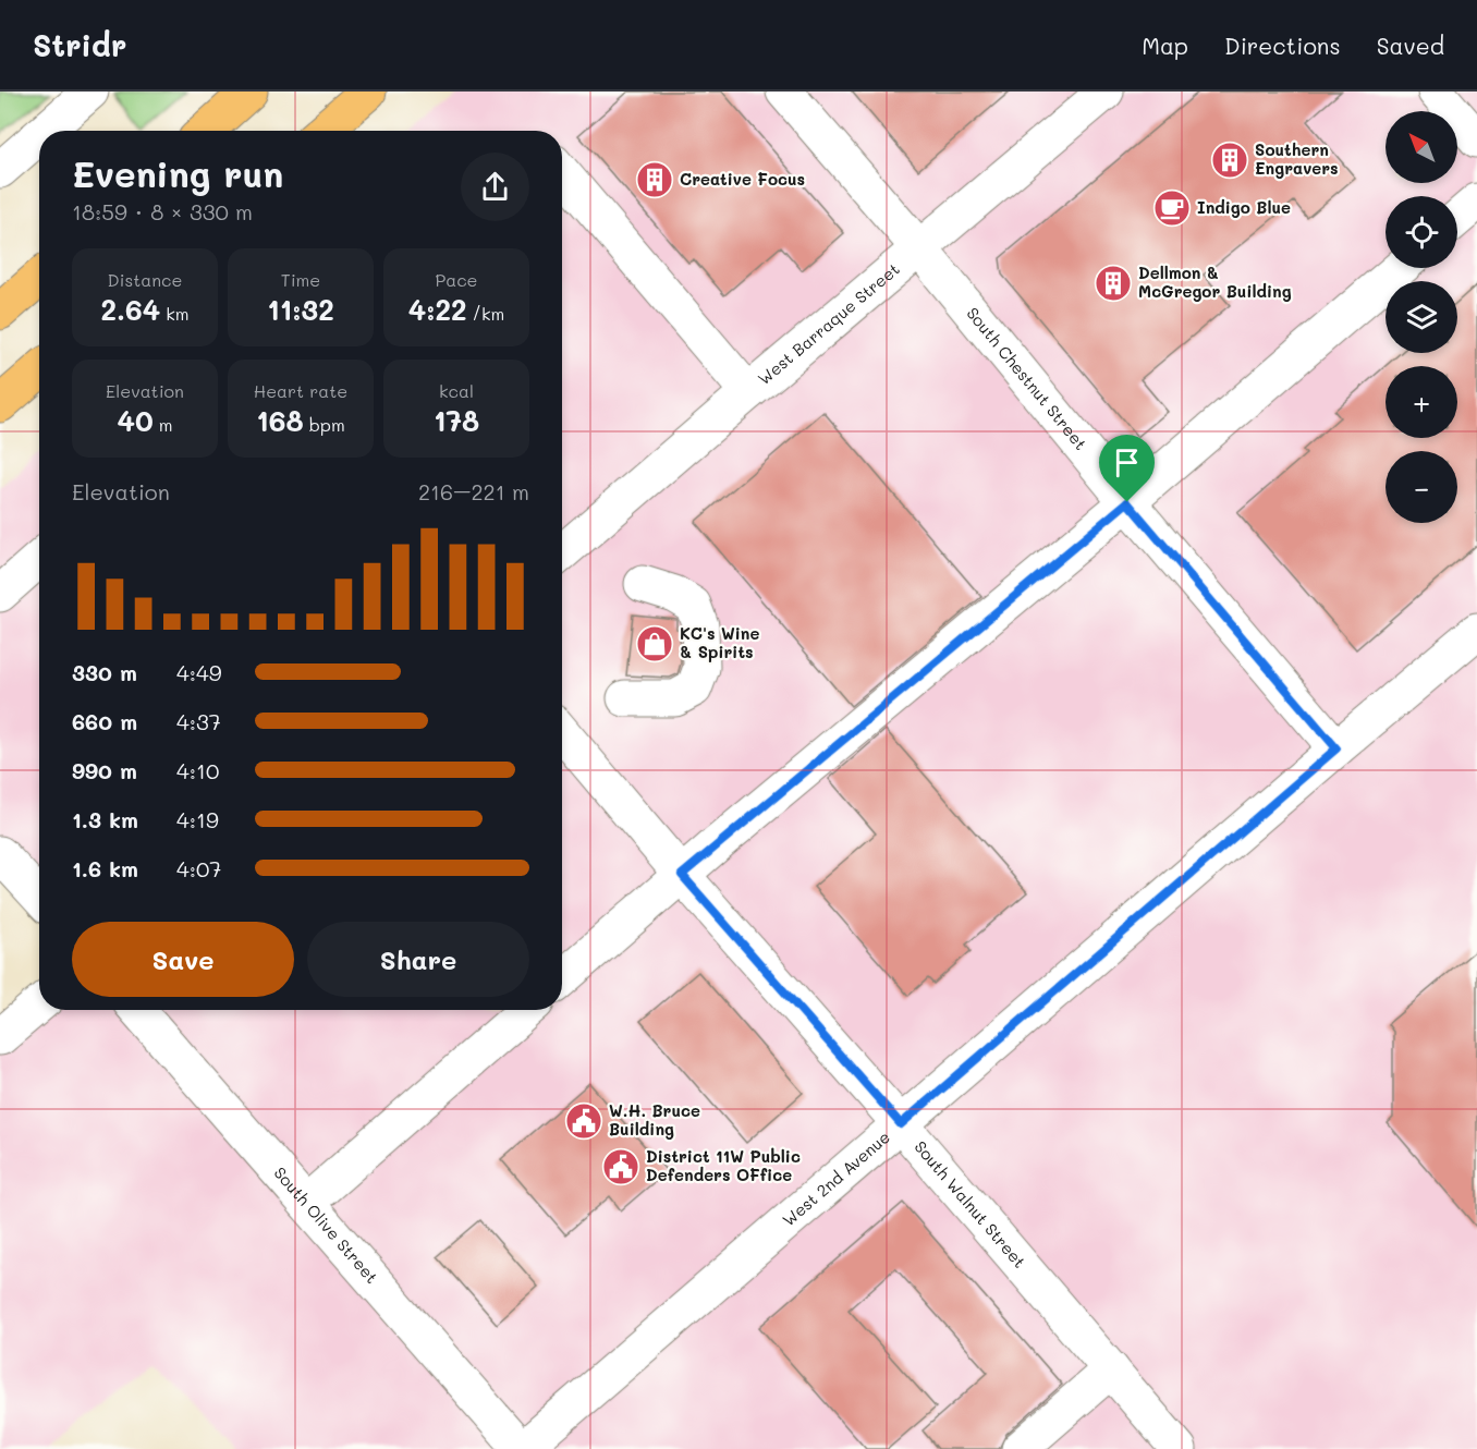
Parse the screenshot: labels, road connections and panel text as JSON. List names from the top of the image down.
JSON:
{
  "streets": {
    "street": [
      "West Barraque Street",
      "South Chestnut Street",
      "West 2nd Avenue",
      "South Walnut Street",
      "South Olive Street"
    ]
  },
  "crossings": [
    ["West Barraque Street", "South Chestnut Street"],
    ["South Chestnut Street", "West 2nd Avenue"],
    ["West 2nd Avenue", "South Walnut Street"],
    ["West 2nd Avenue", "South Olive Street"]
  ],
  "places": {
    "building": ["Southern Engravers", "Creative Focus", "Dellmon & McGregor Building"],
    "cafe": ["Indigo Blue"],
    "shop": ["KC's Wine & Spirits"],
    "public building": ["W.H. Bruce Building", "District 11W Public Defenders OFfice"]
  },
  "north": "top left",
  "page": {
    "header": "Stridr",
    "nav": ["Map", "Directions", "Saved"],
    "map_buttons": ["+", "−"],
    "heading": ["Evening run", "18:59 · 8 × 330 m"],
    "stats": [
      ["Distance", "2.64 km"],
      ["Time", "11:32"],
      ["Pace", "4:22 /km"],
      ["Elevation", "40 m"],
      ["Heart rate", "168 bpm"],
      ["kcal", "178"]
    ],
    "chart": ["Elevation", "216–221 m"],
    "list": [
      {
        "name": "330 m",
        "note": "4:49"
      },
      {
        "name": "660 m",
        "note": "4:37"
      },
      {
        "name": "990 m",
        "note": "4:10"
      },
      {
        "name": "1.3 km",
        "note": "4:19"
      },
      {
        "name": "1.6 km",
        "note": "4:07"
      }
    ],
    "buttons": ["Save", "Share"]
  }
}
